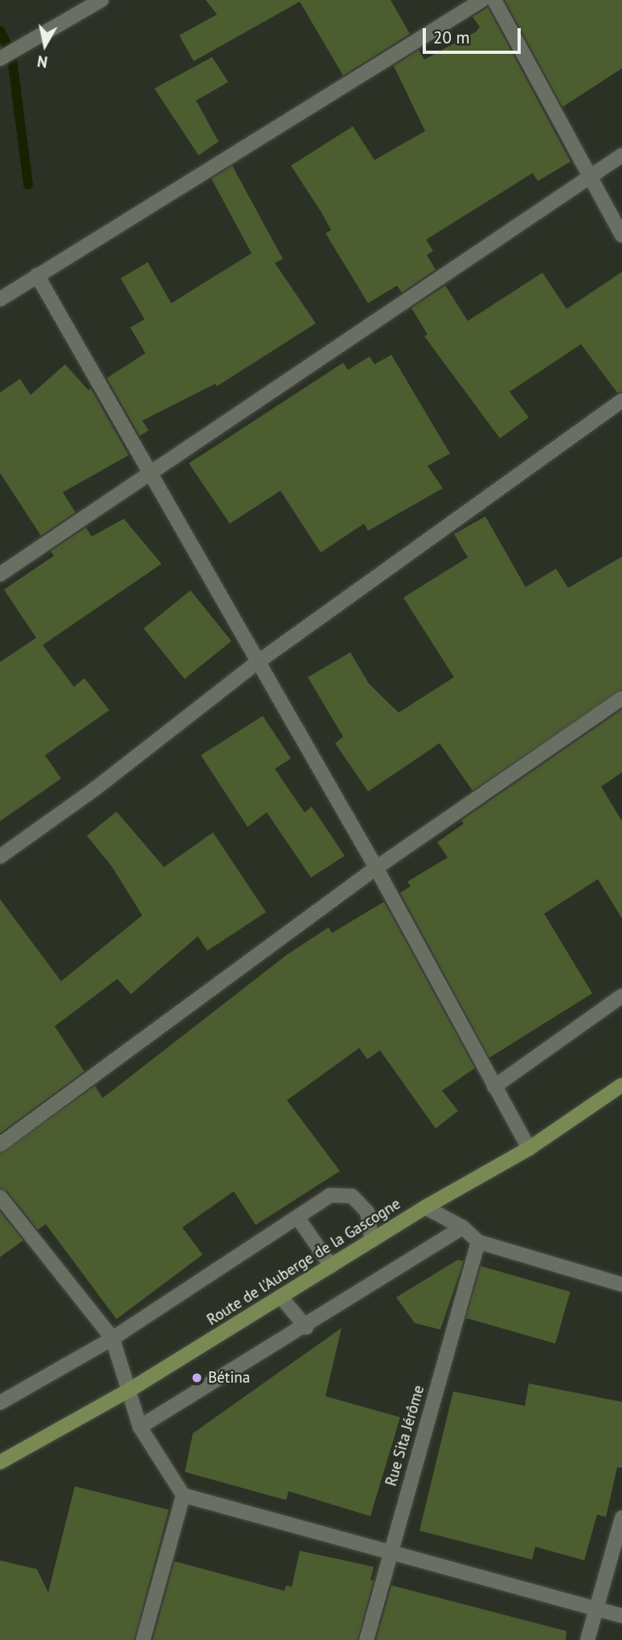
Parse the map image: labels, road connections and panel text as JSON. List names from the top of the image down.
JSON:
{
  "streets": {
    "street": ["Route de l'Auberge de la Gascogne", "Rue Sita Jérôme"]
  },
  "places": ["Bétina"],
  "scale_bar": "20 m",
  "north": "bottom"
}
